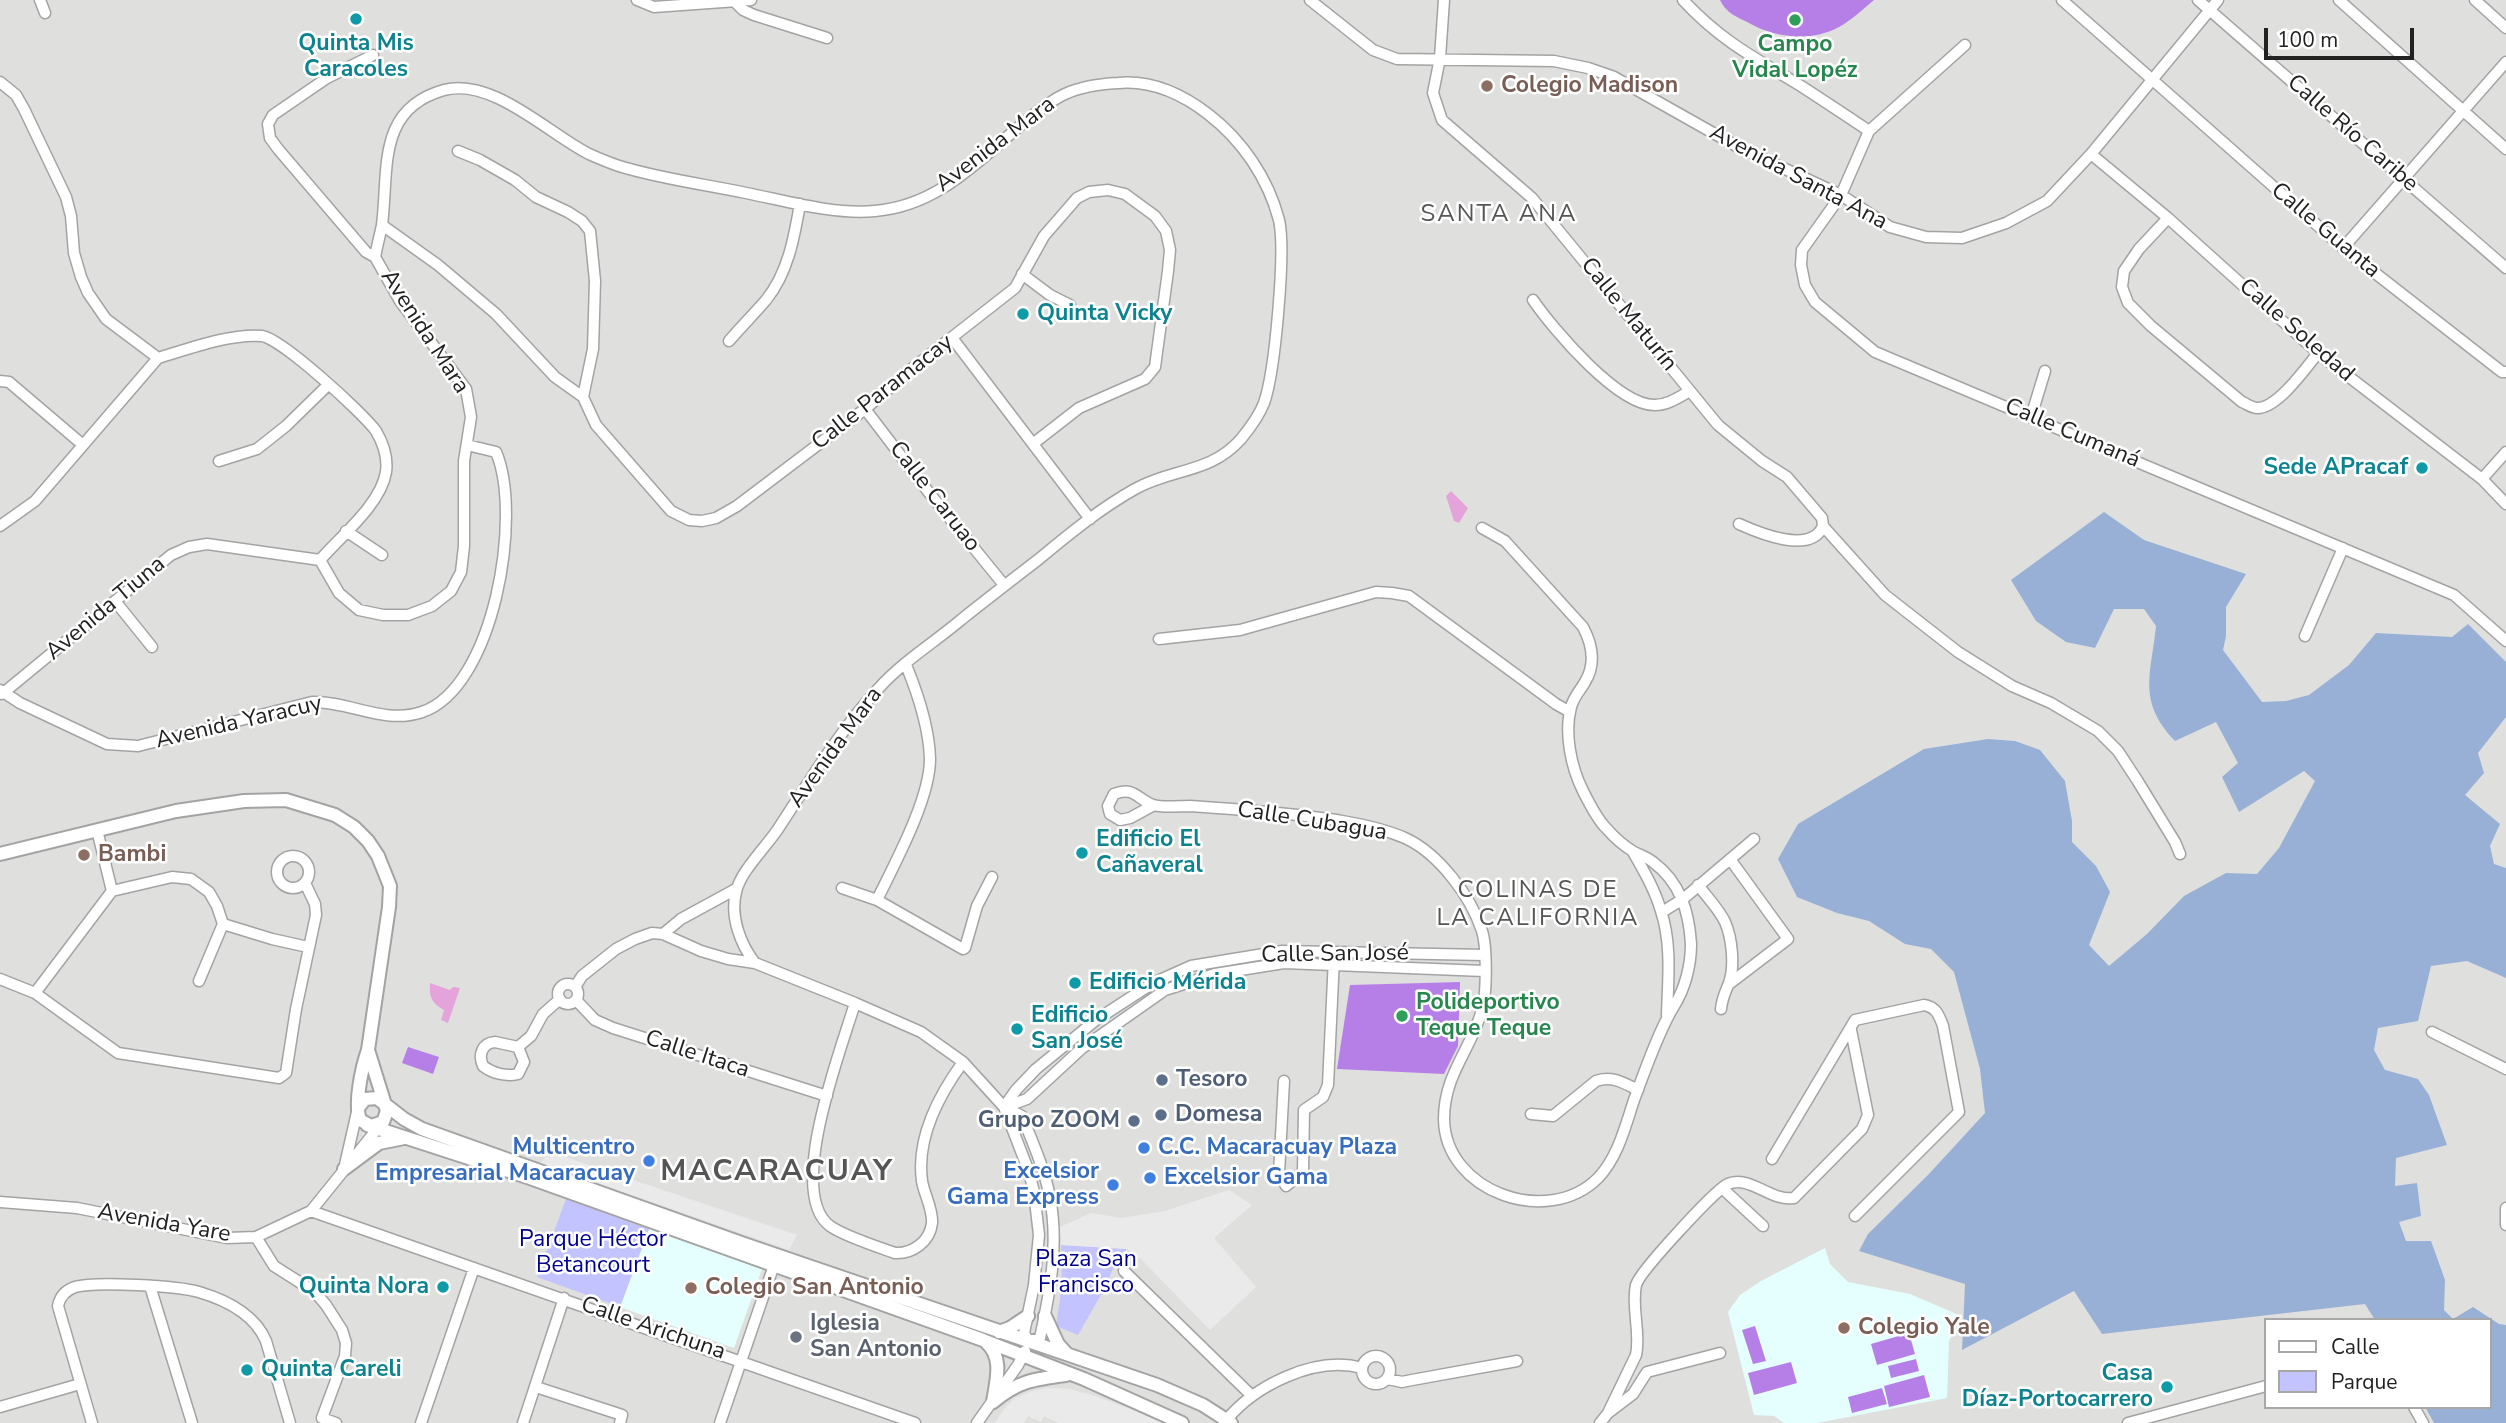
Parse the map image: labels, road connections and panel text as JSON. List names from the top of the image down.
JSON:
{
  "streets": {
    "street": [
      "Calle Río Caribe",
      "Avenida Mara",
      "Avenida Santa Ana",
      "Calle Guanta",
      "Calle Maturín",
      "Calle Soledad",
      "Calle Paramacay",
      "Calle Cumaná",
      "Calle Caruao",
      "Avenida Tiuna",
      "Avenida Yaracuy",
      "Calle Cubagua",
      "Calle San José",
      "Calle Itaca",
      "Avenida Yare",
      "Calle Arichuna"
    ]
  },
  "crossings": [
    ["Calle Río Caribe", "Avenida Santa Ana"],
    ["Avenida Mara", "Calle Paramacay"],
    ["Avenida Mara", "Calle Caruao"],
    ["Avenida Mara", "Avenida Tiuna"],
    ["Avenida Mara", "Avenida Yaracuy"],
    ["Avenida Santa Ana", "Calle Guanta"],
    ["Avenida Santa Ana", "Calle Maturín"],
    ["Avenida Santa Ana", "Calle Soledad"],
    ["Avenida Santa Ana", "Calle Cumaná"],
    ["Calle Paramacay", "Calle Caruao"],
    ["Avenida Tiuna", "Avenida Yaracuy"],
    ["Calle Cubagua", "Calle San José"],
    ["Avenida Yare", "Calle Arichuna"]
  ],
  "districts": ["SANTA ANA", "COLINAS DE LA CALIFORNIA", "MACARACUAY"],
  "parks": ["Parque Héctor Betancourt", "Plaza San Francisco"],
  "places": [
    "Quinta Mis Caracoles",
    "Campo Vidal Lopéz",
    "Colegio Madison",
    "Quinta Vicky",
    "Sede APracaf",
    "Edificio El Cañaveral",
    "Bambi",
    "Edificio Mérida",
    "Polideportivo Teque Teque",
    "Edificio San José",
    "Tesoro",
    "Domesa",
    "Grupo ZOOM",
    "C.C. Macaracuay Plaza",
    "Multicentro Empresarial Macaracuay",
    "Excelsior Gama",
    "Excelsior Gama Express",
    "Quinta Nora",
    "Colegio San Antonio",
    "Colegio Yale",
    "Iglesia San Antonio",
    "Quinta Careli",
    "Casa Díaz-Portocarrero"
  ],
  "legend": ["Calle", "Parque"],
  "scale_bar": "100 m"
}
